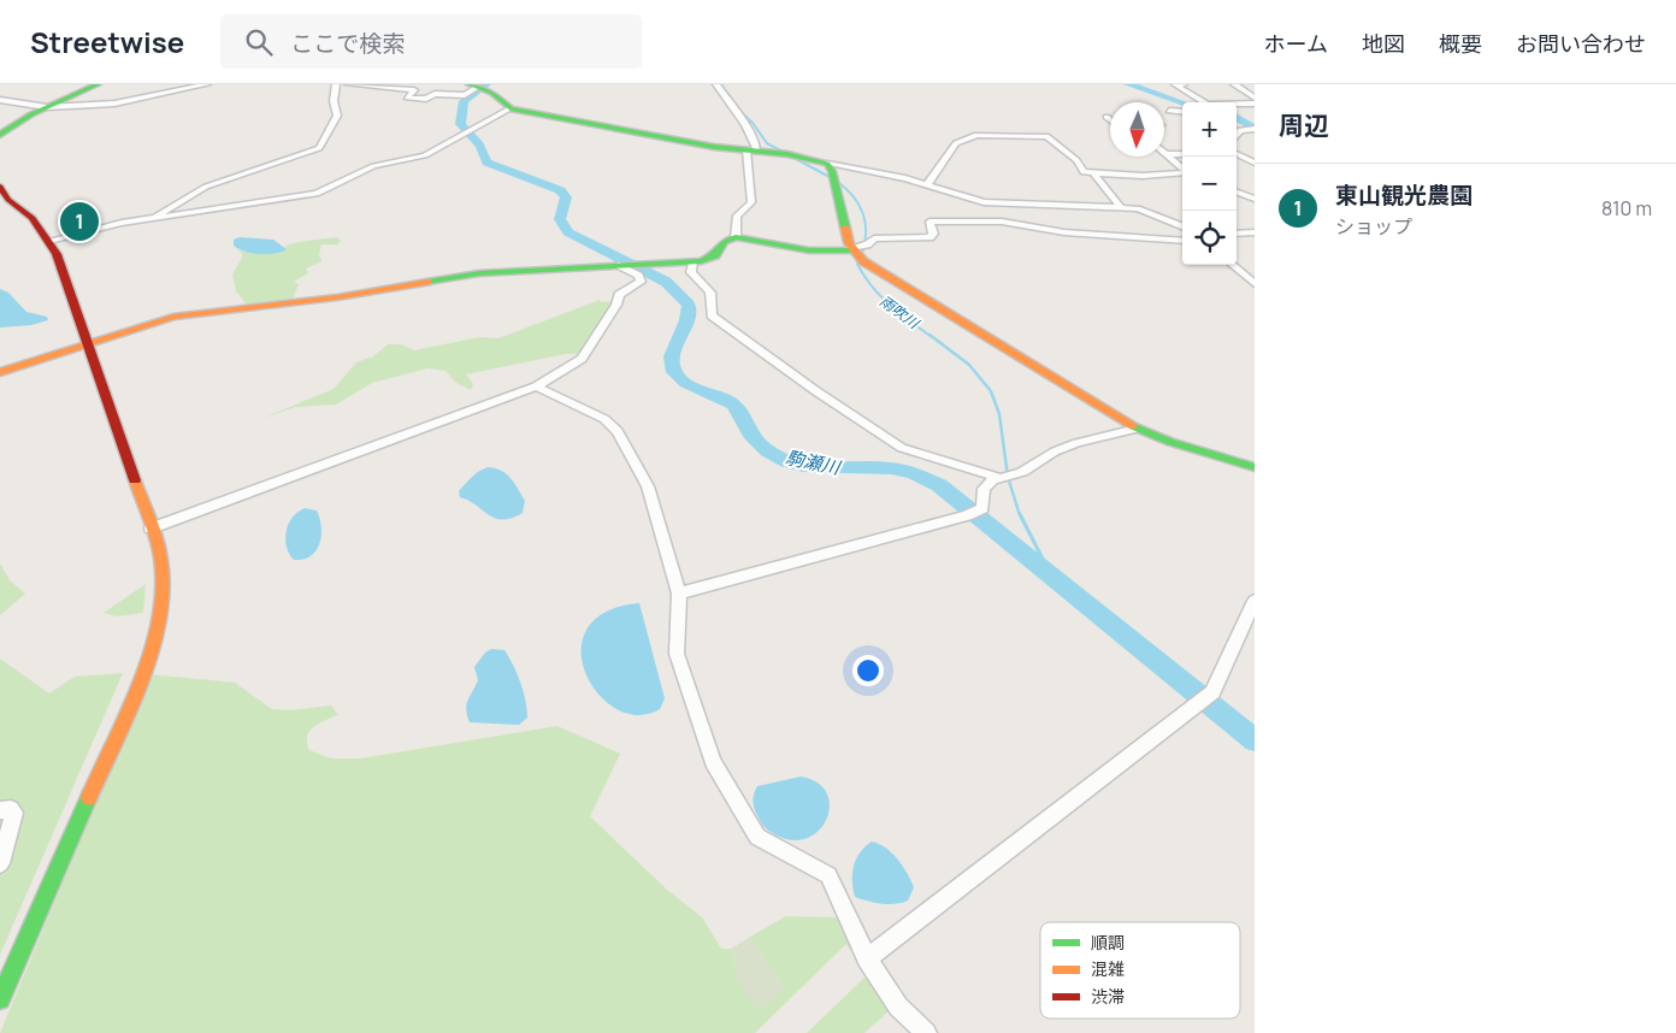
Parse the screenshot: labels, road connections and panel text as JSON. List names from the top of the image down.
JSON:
{
  "water": ["雨吹川", "駒瀬川"],
  "legend": ["順調", "混雑", "渋滞"],
  "north": "bottom",
  "page": {
    "header": "Streetwise",
    "search": "ここで検索",
    "nav": [
      "ホーム",
      "地図",
      "概要",
      "お問い合わせ"
    ],
    "heading": "周辺",
    "map_buttons": ["+", "−"],
    "list": [
      {
        "mark": "1",
        "name": "東山観光農園",
        "note": "ショップ",
        "value": "810 m"
      }
    ],
    "pins": "1"
  }
}
